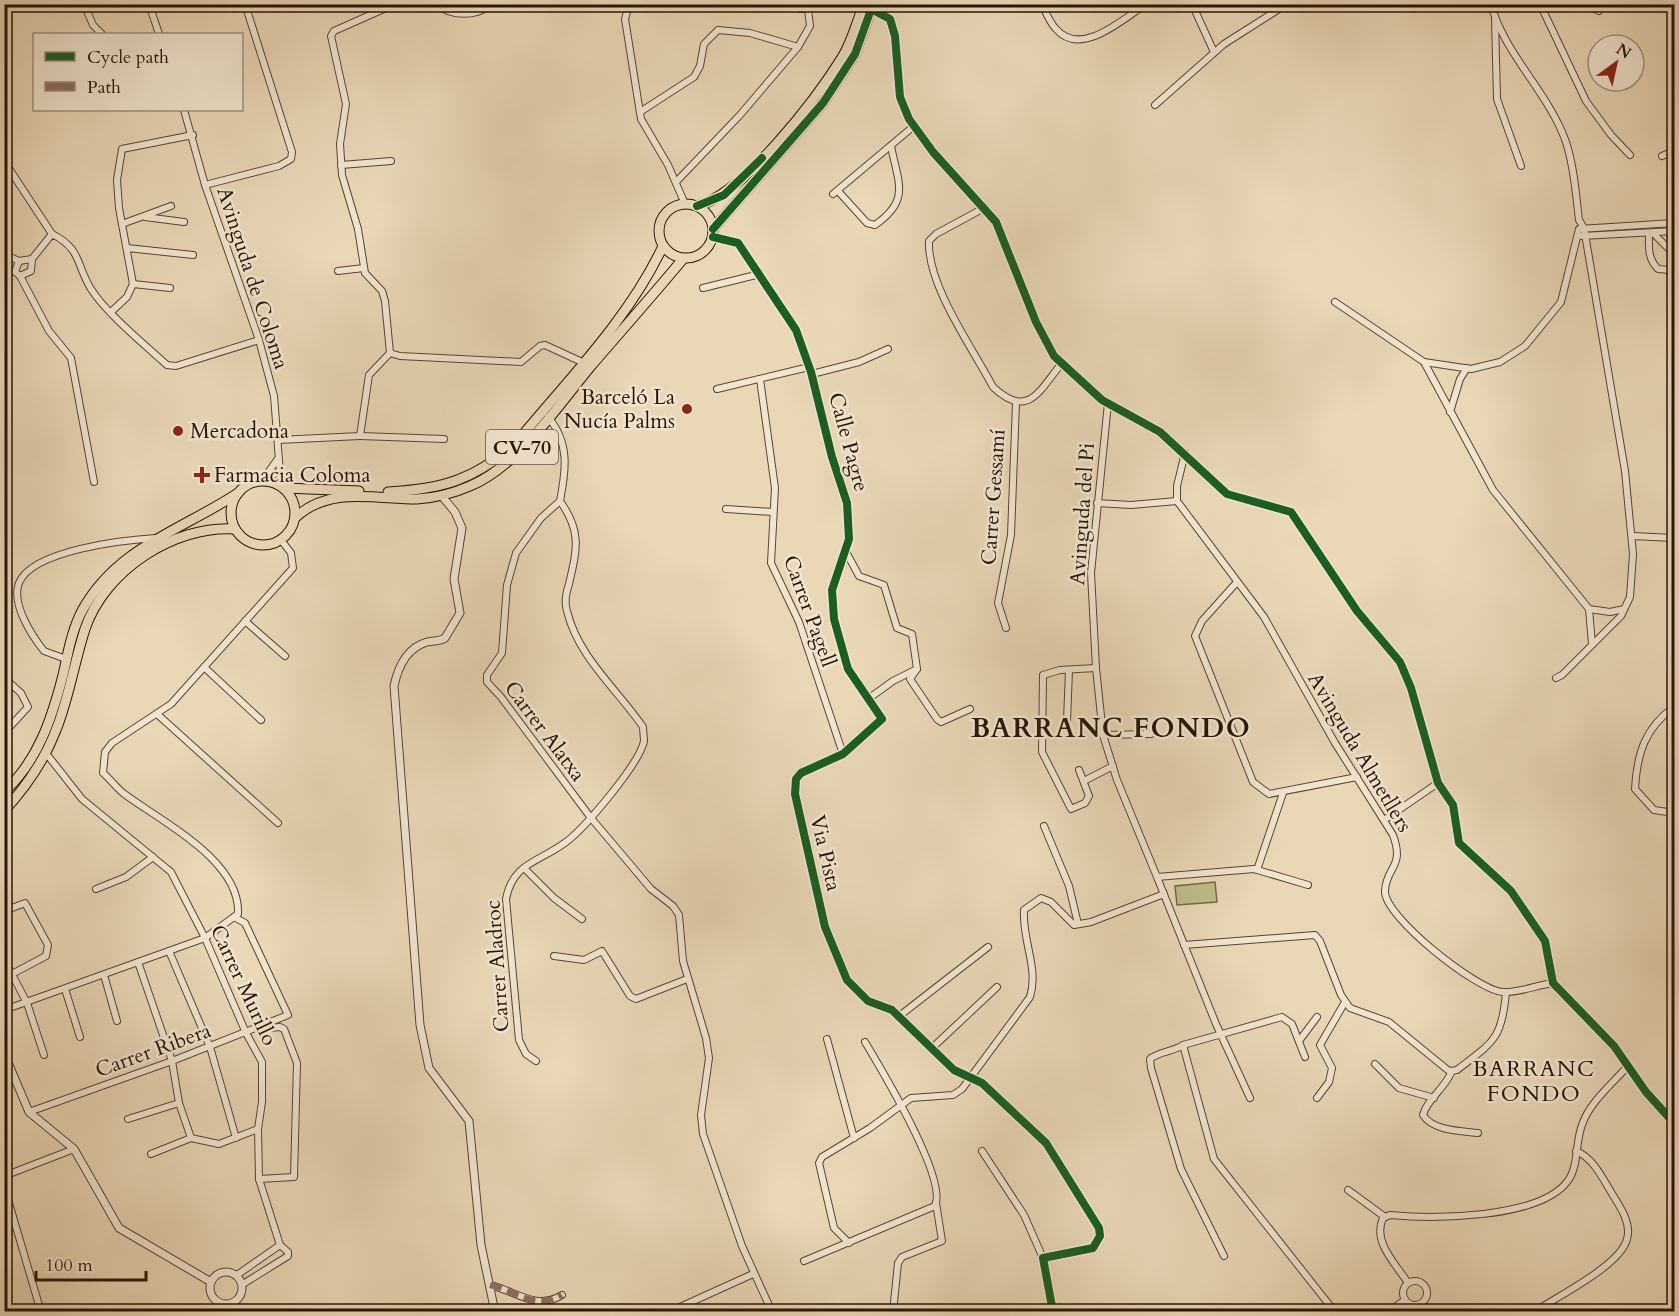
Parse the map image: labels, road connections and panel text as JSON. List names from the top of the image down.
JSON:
{
  "streets": {
    "main road": ["CV-70"],
    "street": [
      "Avinguda de Coloma",
      "Calle Pagre",
      "Carrer Gessamí",
      "Avinguda del Pi",
      "Carrer Pagell",
      "Carrer Alatxa",
      "Avinguda Almetllers",
      "Via Pista",
      "Carrer Aladroc",
      "Carrer Murillo",
      "Carrer Ribera"
    ]
  },
  "crossings": [
    ["Avinguda de Coloma", "CV-70"],
    ["Calle Pagre", "CV-70"],
    ["Calle Pagre", "Carrer Pagell"],
    ["Calle Pagre", "Via Pista"],
    ["Carrer Pagell", "Via Pista"],
    ["Carrer Alatxa", "Carrer Aladroc"],
    ["Carrer Murillo", "Carrer Ribera"]
  ],
  "districts": ["BARRANC FONDO", "BARRANC FONDO"],
  "places": {
    "other": ["Barceló La Nucía Palms", "Mercadona"],
    "health": ["Farmacia Coloma"]
  },
  "legend": ["Cycle path", "Path"],
  "scale_bar": "100 m",
  "north": "top right"
}
